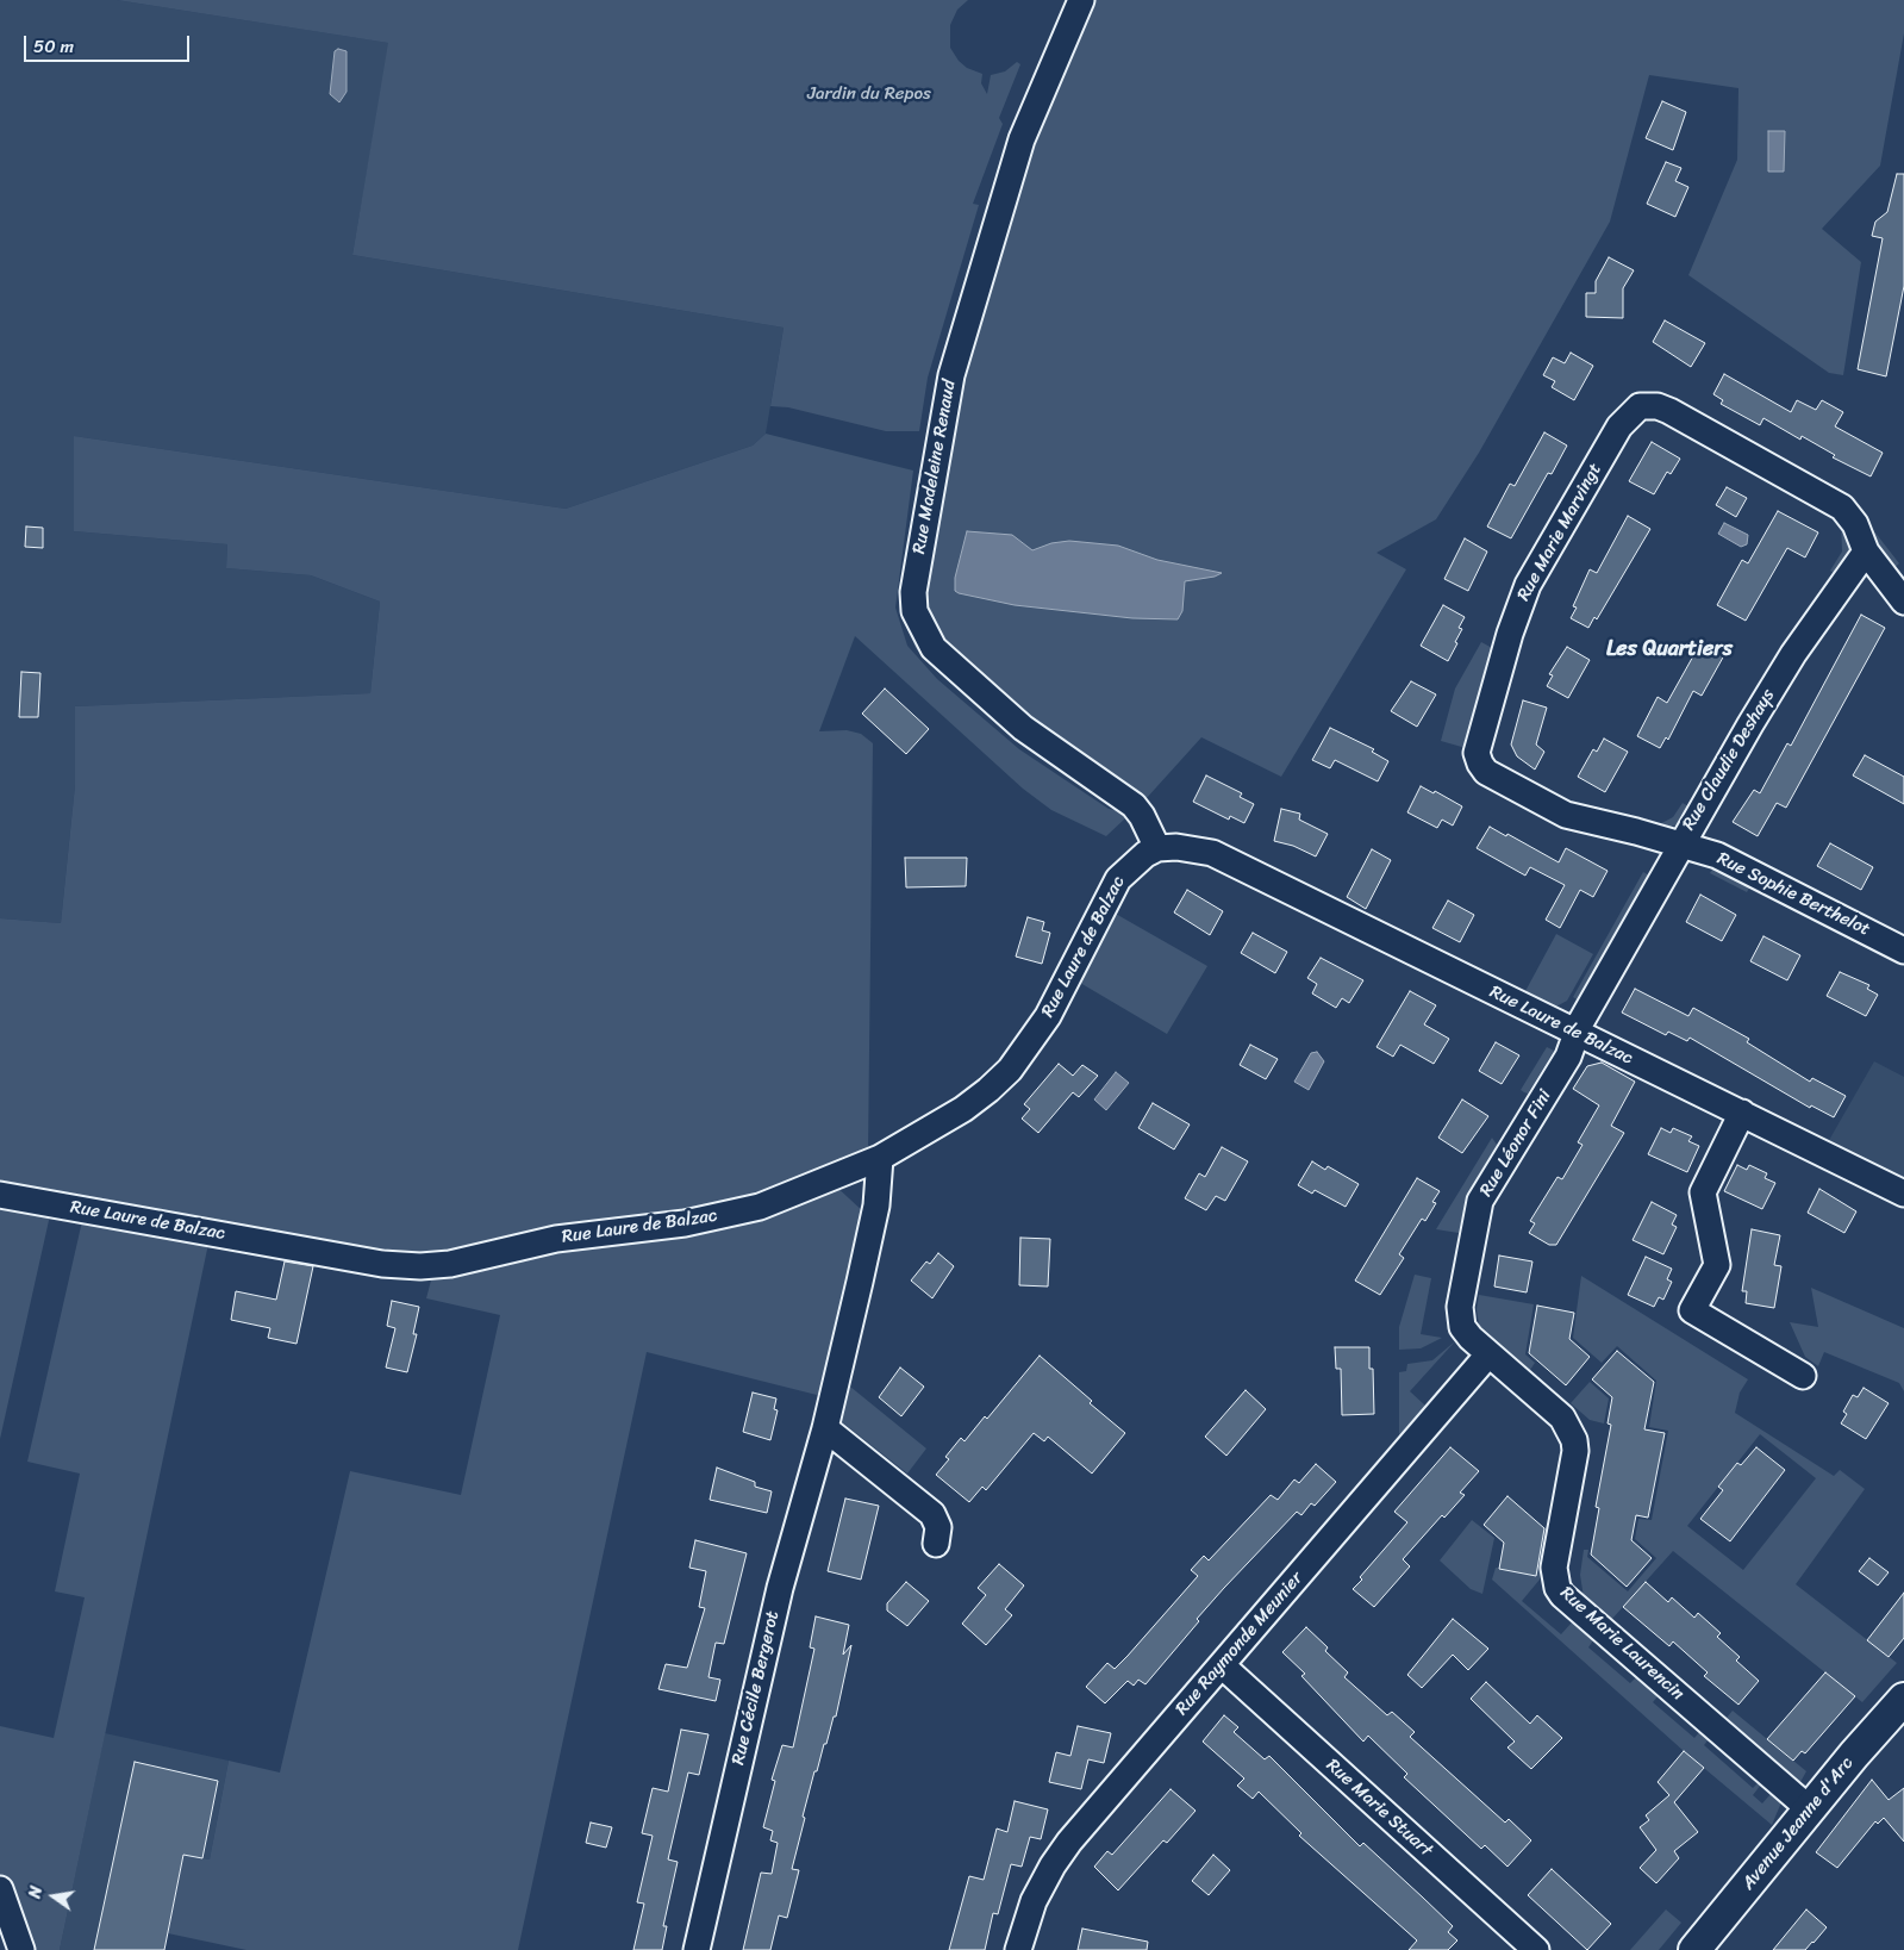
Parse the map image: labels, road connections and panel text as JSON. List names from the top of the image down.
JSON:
{
  "streets": {
    "street": [
      "Rue Madeleine Renaud",
      "Rue Marie Marvingt",
      "Rue Claudie Deshays",
      "Rue Sophie Berthelot",
      "Rue Laure de Balzac",
      "Rue Léonor Fini",
      "Rue Raymonde Meunier",
      "Rue Marie Laurencin",
      "Rue Cécile Bergerot",
      "Rue Marie Stuart",
      "Avenue Jeanne d'Arc"
    ]
  },
  "crossings": [
    ["Rue Madeleine Renaud", "Rue Laure de Balzac"],
    ["Rue Marie Marvingt", "Rue Claudie Deshays"],
    ["Rue Marie Marvingt", "Rue Sophie Berthelot"],
    ["Rue Claudie Deshays", "Rue Sophie Berthelot"],
    ["Rue Claudie Deshays", "Rue Laure de Balzac"],
    ["Rue Claudie Deshays", "Rue Léonor Fini"],
    ["Rue Laure de Balzac", "Rue Léonor Fini"],
    ["Rue Laure de Balzac", "Rue Cécile Bergerot"],
    ["Rue Léonor Fini", "Rue Raymonde Meunier"],
    ["Rue Léonor Fini", "Rue Marie Laurencin"],
    ["Rue Raymonde Meunier", "Rue Marie Laurencin"],
    ["Rue Raymonde Meunier", "Rue Marie Stuart"],
    ["Rue Marie Laurencin", "Avenue Jeanne d'Arc"]
  ],
  "districts": ["Les Quartiers"],
  "parks": ["Jardin du Repos"],
  "scale_bar": "50 m",
  "north": "left"
}
